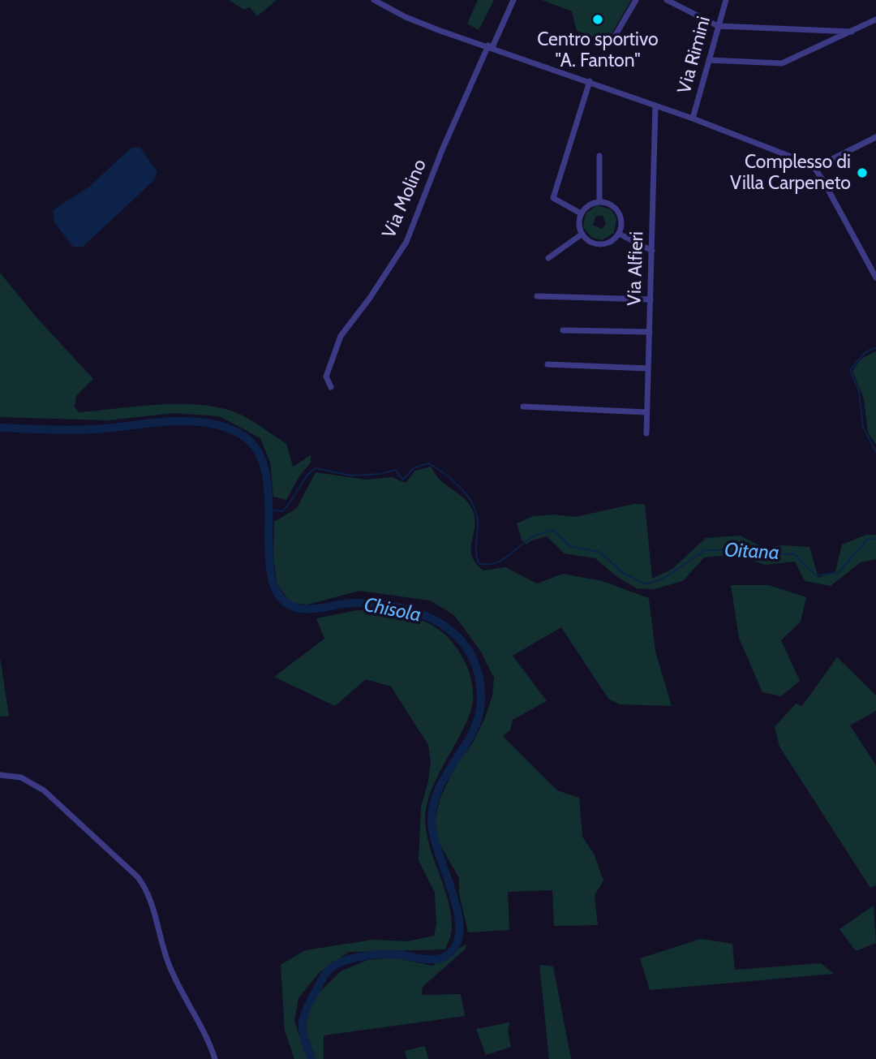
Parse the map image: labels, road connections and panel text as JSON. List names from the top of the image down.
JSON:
{
  "streets": {
    "street": ["Via Rimini", "Via Molino", "Via Alfieri"]
  },
  "water": ["Oitana", "Chisola"],
  "places": ["Centro sportivo \"A. Fanton\"", "Complesso di Villa Carpeneto"]
}
